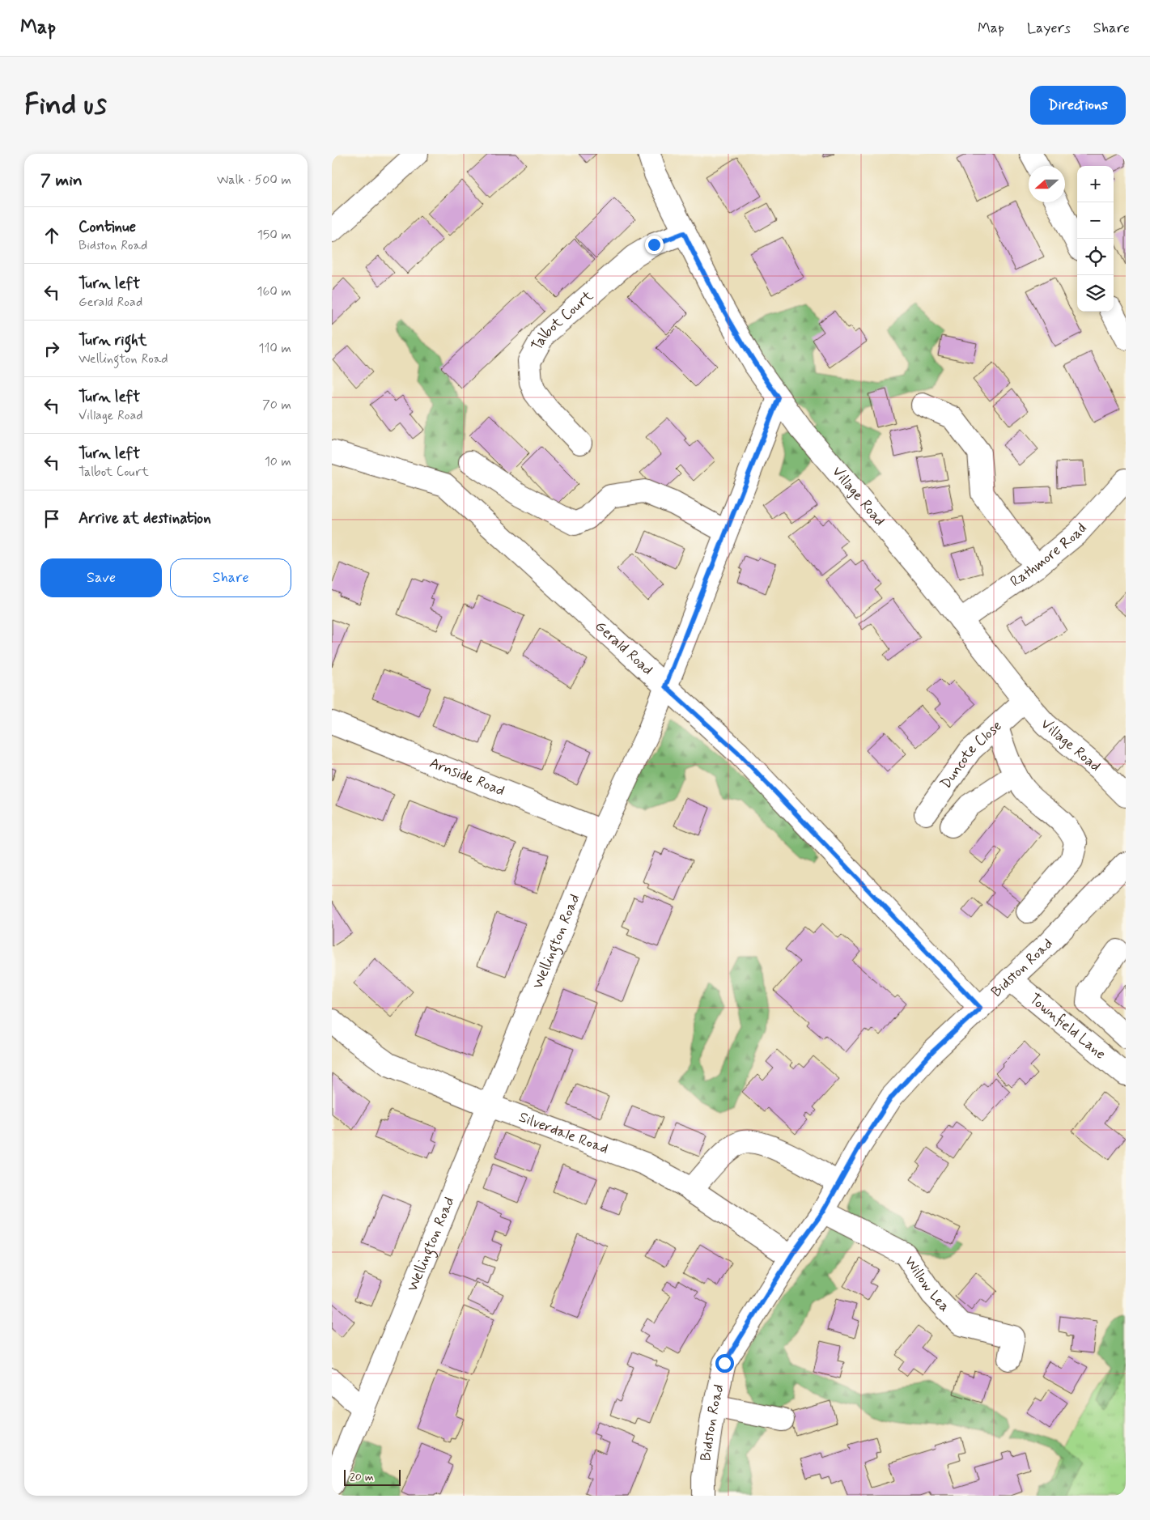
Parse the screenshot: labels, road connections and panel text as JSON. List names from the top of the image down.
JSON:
{
  "streets": {
    "street": [
      "Talbot Court",
      "Village Road",
      "Rathmore Road",
      "Gerald Road",
      "Duncote Close",
      "Arnside Road",
      "Wellington Road",
      "Bidston Road",
      "Townfield Lane",
      "Silverdale Road",
      "Willow Lea"
    ]
  },
  "crossings": [
    ["Talbot Court", "Village Road"],
    ["Village Road", "Rathmore Road"],
    ["Village Road", "Duncote Close"],
    ["Village Road", "Wellington Road"],
    ["Gerald Road", "Wellington Road"],
    ["Gerald Road", "Bidston Road"],
    ["Arnside Road", "Wellington Road"],
    ["Wellington Road", "Silverdale Road"],
    ["Bidston Road", "Townfield Lane"],
    ["Bidston Road", "Silverdale Road"],
    ["Bidston Road", "Willow Lea"]
  ],
  "scale_bar": "20 m",
  "north": "left",
  "page": {
    "header": "Map",
    "nav": ["Map", "Layers", "Share"],
    "buttons": [
      "Directions",
      ["Save", "Share"]
    ],
    "title": "Find us",
    "heading": ["7 min", "Walk · 500 m"],
    "map_buttons": ["+", "−"],
    "list": [
      ["Continue", "Bidston Road", "150 m"],
      ["Turn left", "Gerald Road", "160 m"],
      ["Turn right", "Wellington Road", "110 m"],
      ["Turn left", "Village Road", "70 m"],
      ["Turn left", "Talbot Court", "10 m"],
      "Arrive at destination"
    ],
    "scale": "20 m"
  }
}
